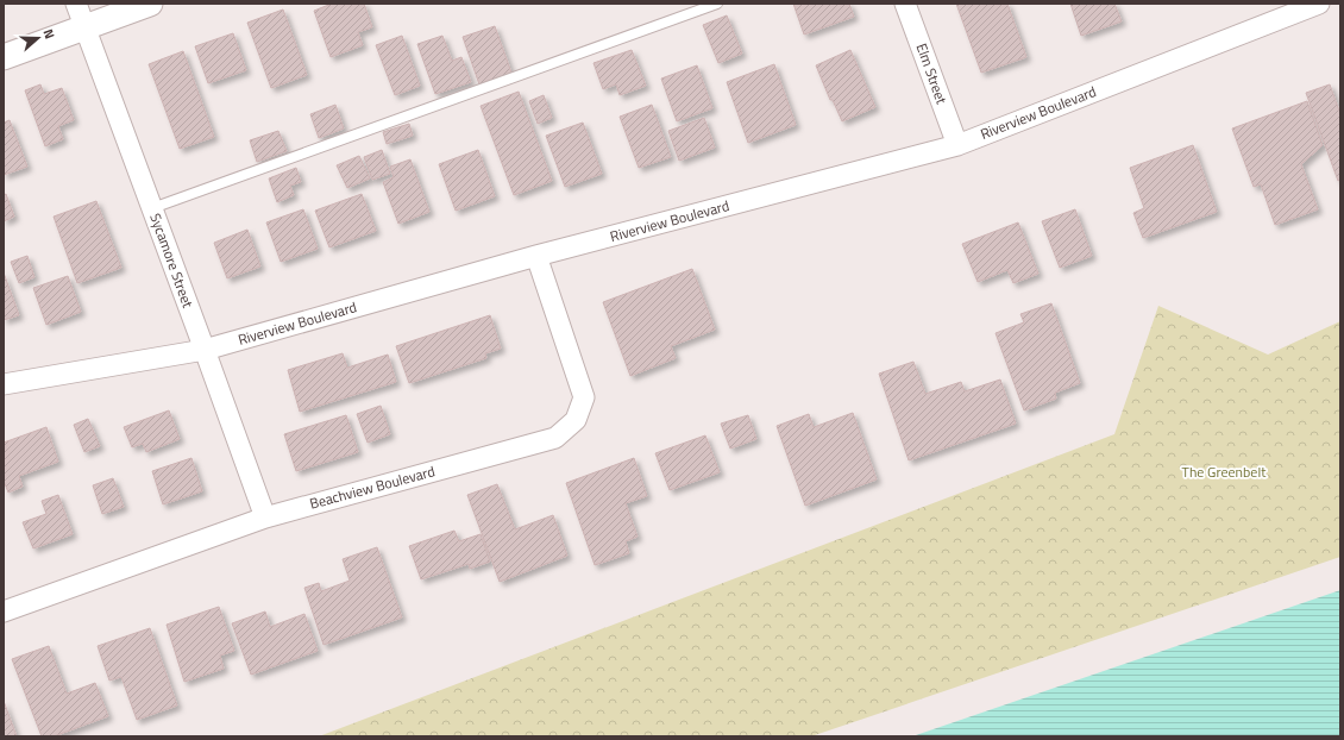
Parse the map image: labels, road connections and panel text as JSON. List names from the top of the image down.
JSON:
{
  "streets": {
    "street": [
      "Elm Street",
      "Riverview Boulevard",
      "Sycamore Street",
      "Beachview Boulevard"
    ]
  },
  "crossings": [
    ["Elm Street", "Riverview Boulevard"],
    ["Riverview Boulevard", "Sycamore Street"],
    ["Riverview Boulevard", "Beachview Boulevard"],
    ["Sycamore Street", "Beachview Boulevard"]
  ],
  "parks": ["The Greenbelt"],
  "north": "right"
}
